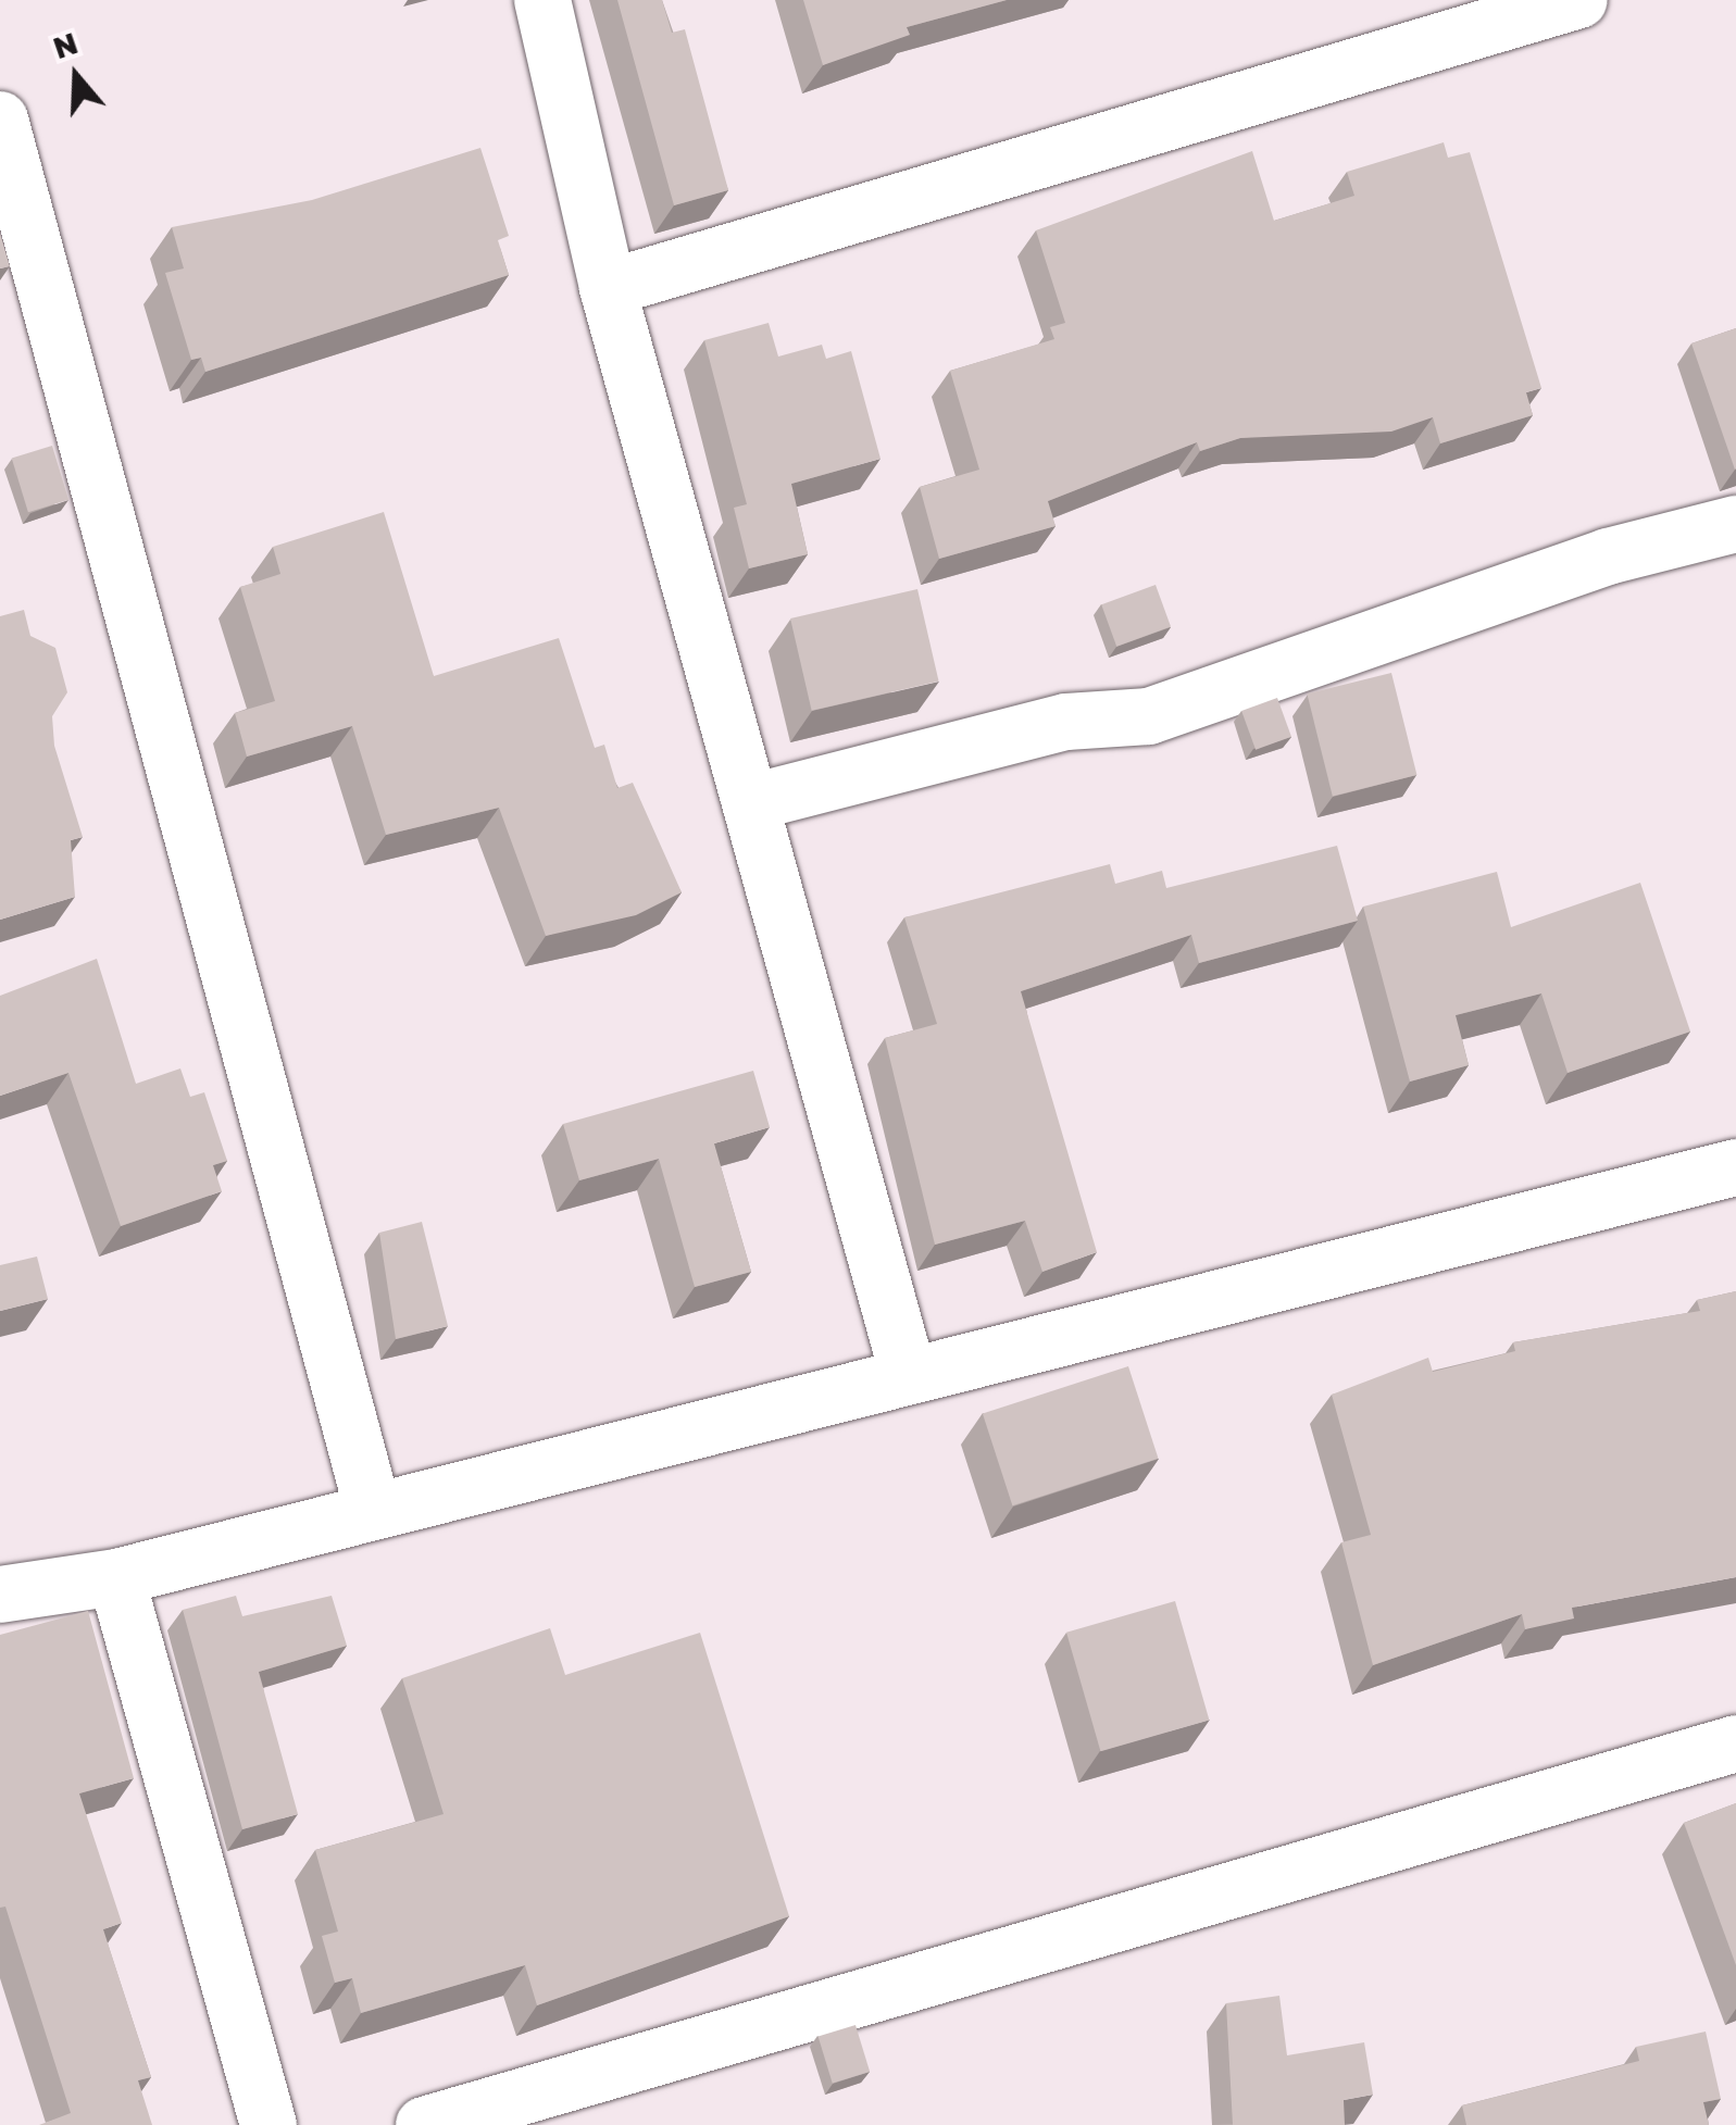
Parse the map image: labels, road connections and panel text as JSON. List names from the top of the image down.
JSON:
{
  "north": "top"
}
